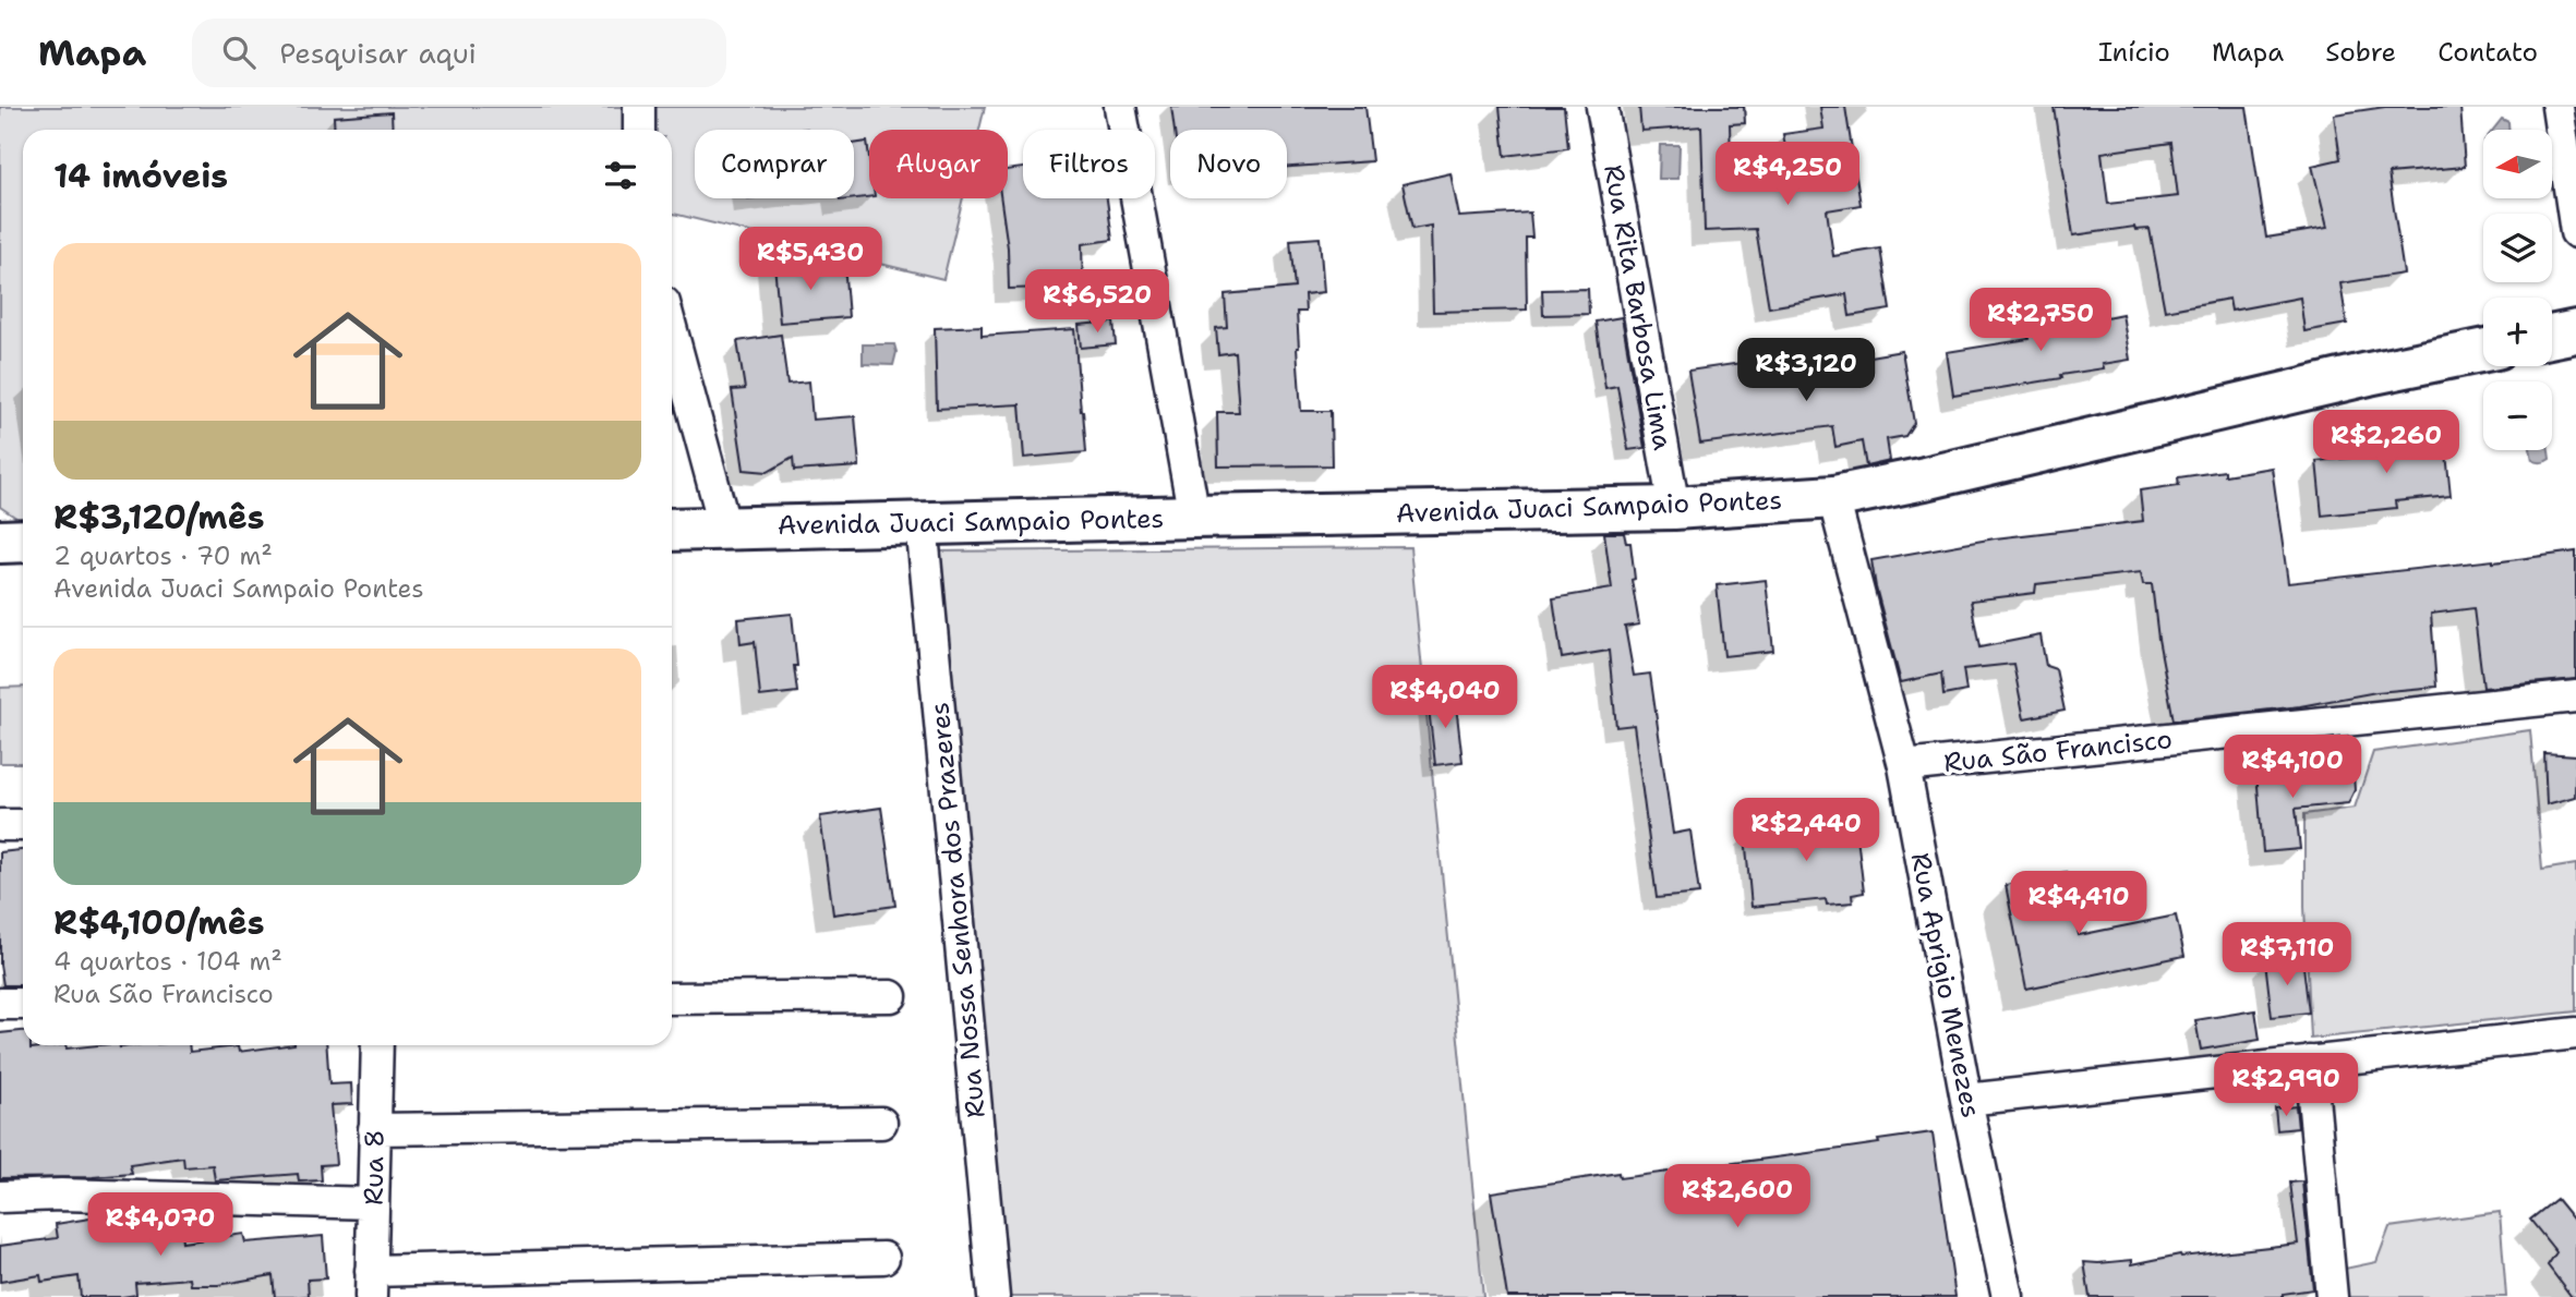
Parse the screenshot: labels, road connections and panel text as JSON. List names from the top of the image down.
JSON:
{
  "streets": {
    "main road": ["Avenida Juaci Sampaio Pontes"],
    "street": [
      "Rua Rita Barbosa Lima",
      "Rua São Francisco",
      "Rua Nossa Senhora dos Prazeres",
      "Rua Aprigio Menezes",
      "Rua 8"
    ]
  },
  "crossings": [
    ["Rua Rita Barbosa Lima", "Avenida Juaci Sampaio Pontes"],
    ["Avenida Juaci Sampaio Pontes", "Rua Nossa Senhora dos Prazeres"],
    ["Avenida Juaci Sampaio Pontes", "Rua Aprigio Menezes"],
    ["Rua São Francisco", "Rua Aprigio Menezes"]
  ],
  "north": "left",
  "page": {
    "header": "Mapa",
    "search": "Pesquisar aqui",
    "nav": [
      "Início",
      "Mapa",
      "Sobre",
      "Contato"
    ],
    "map_buttons": ["+", "−"],
    "chip": [
      "Comprar",
      "Alugar",
      "Filtros",
      "Novo"
    ],
    "heading": "14 imóveis",
    "price": [
      "R$4,250",
      "R$5,430",
      "R$6,520",
      "R$2,750",
      "R$3,120",
      "R$2,260",
      "R$4,040",
      "R$4,100",
      "R$2,440",
      "R$4,410",
      "R$7,110",
      "R$2,990",
      "R$2,600",
      "R$4,070"
    ],
    "list": [
      {
        "name": "R$3,120/mês",
        "note": "2 quartos · 70 m² · Avenida Juaci Sampaio Pontes"
      },
      {
        "name": "R$4,100/mês",
        "note": "4 quartos · 104 m² · Rua São Francisco"
      }
    ]
  }
}
